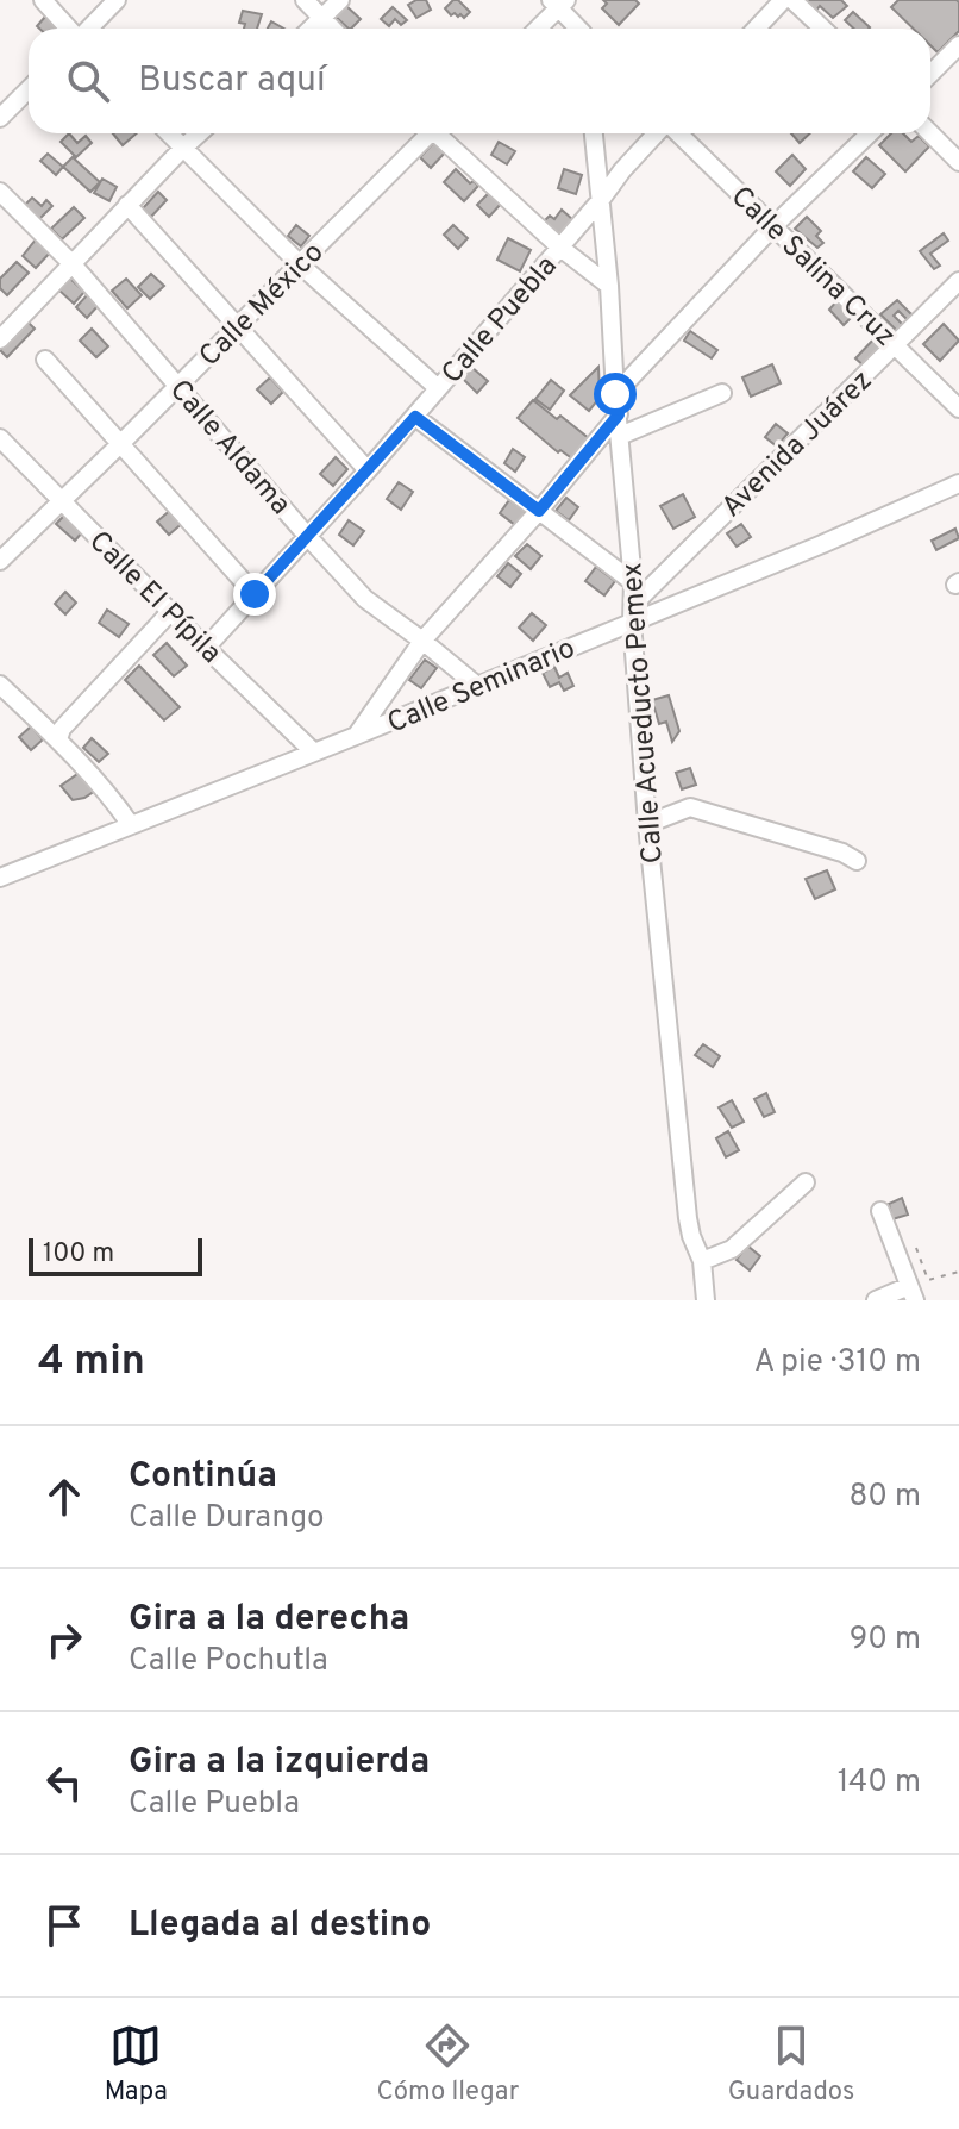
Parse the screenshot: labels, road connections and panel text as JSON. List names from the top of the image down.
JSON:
{
  "streets": {
    "street": [
      "Calle Salina Cruz",
      "Calle México",
      "Calle Puebla",
      "Avenida Juárez",
      "Calle Aldama",
      "Calle El Pípila",
      "Calle Seminario",
      "Calle Acueducto Pemex"
    ]
  },
  "crossings": [
    ["Calle Salina Cruz", "Avenida Juárez"],
    ["Calle México", "Calle Aldama"],
    ["Calle México", "Calle El Pípila"],
    ["Calle Puebla", "Calle Aldama"],
    ["Calle Puebla", "Calle El Pípila"],
    ["Calle Puebla", "Calle Acueducto Pemex"],
    ["Avenida Juárez", "Calle Seminario"],
    ["Avenida Juárez", "Calle Acueducto Pemex"],
    ["Calle Aldama", "Calle Seminario"],
    ["Calle El Pípila", "Calle Seminario"],
    ["Calle Seminario", "Calle Acueducto Pemex"]
  ],
  "scale_bar": "100 m",
  "page": {
    "search": "Buscar aquí",
    "scale": "100 m",
    "heading": ["4 min", "A pie · 310 m"],
    "list": [
      ["Continúa", "Calle Durango", "80 m"],
      ["Gira a la derecha", "Calle Pochutla", "90 m"],
      ["Gira a la izquierda", "Calle Puebla", "140 m"],
      "Llegada al destino"
    ],
    "nav": ["Mapa", "Cómo llegar", "Guardados"]
  }
}
